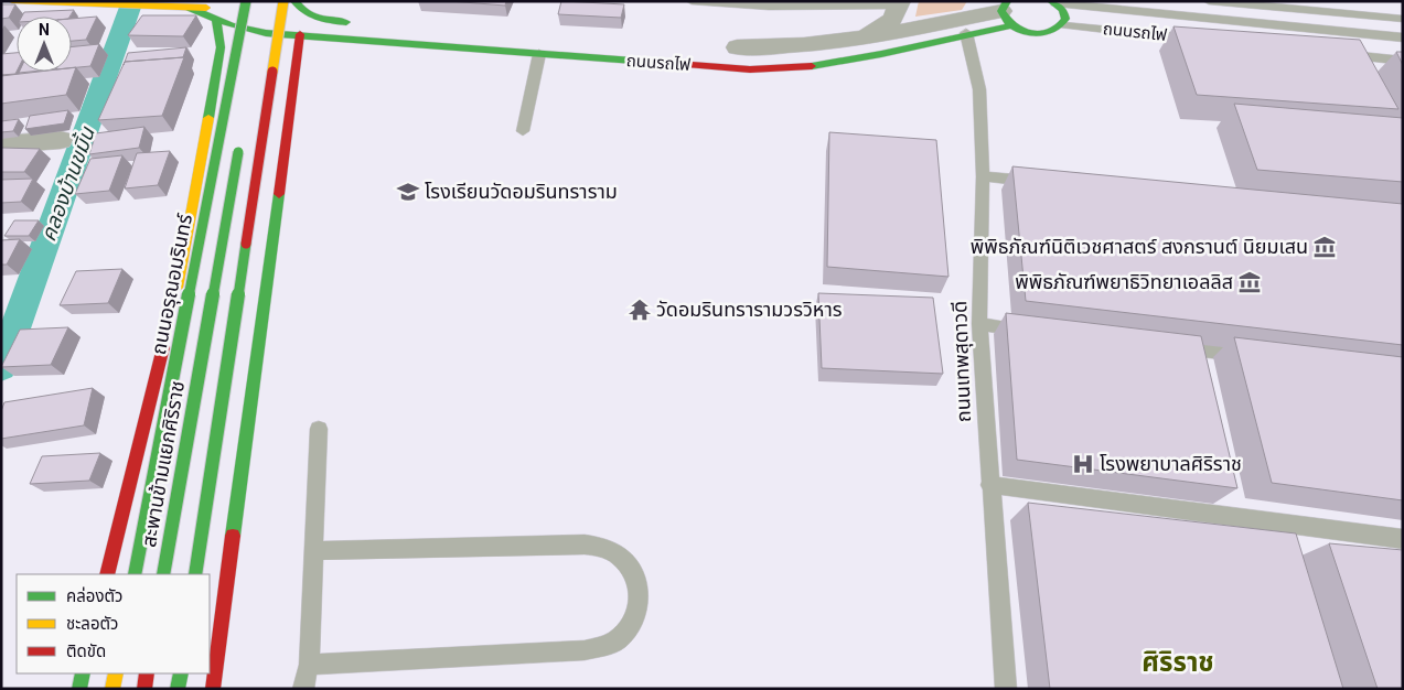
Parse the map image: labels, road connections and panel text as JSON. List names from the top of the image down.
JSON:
{
  "streets": {
    "main road": ["ถนนรถไฟ", "ถนนอรุณอมรินทร์", "สะพานข้ามแยกศิริราช"],
    "lane": ["ถนนเทพสุดาวดี"]
  },
  "crossings": [
    ["ถนนรถไฟ", "ถนนเทพสุดาวดี"]
  ],
  "districts": ["ศิริราช"],
  "water": ["คลองบ้านขมิ้น"],
  "places": {
    "school or university": ["โรงเรียนวัดอมรินทราราม"],
    "museum": ["พิพิธภัณฑ์นิติเวชศาสตร์ สงกรานต์ นิยมเสน", "พิพิธภัณฑ์พยาธิวิทยาเอลลิส"],
    "temple": ["วัดอมรินทรารามวรวิหาร"],
    "hospital": ["โรงพยาบาลศิริราช"]
  },
  "legend": ["คล่องตัว", "ชะลอตัว", "ติดขัด"],
  "north": "top"
}
